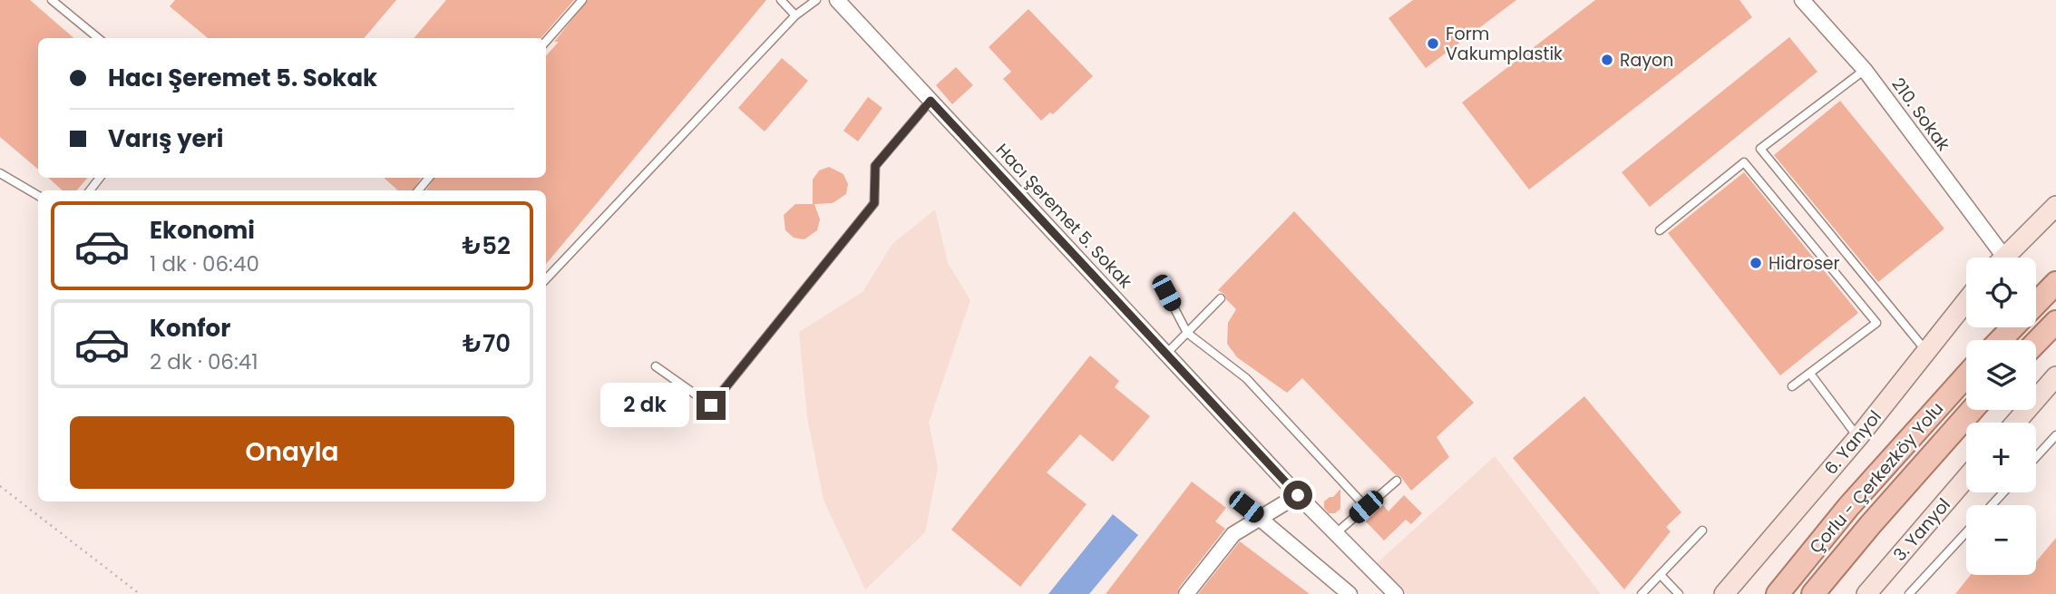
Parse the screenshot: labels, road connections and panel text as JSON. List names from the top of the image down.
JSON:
{
  "streets": {
    "main road": ["6. Yanyol", "Çorlu - Çerkezköy Yolu", "3. Yanyol"],
    "street": ["210. Sokak", "Hacı Şeremet 5. Sokak"]
  },
  "places": ["Form Vakumplastik", "Rayon", "Hidroser"],
  "page": {
    "banner": ["Hacı Şeremet 5. Sokak", "Varış yeri"],
    "list": [
      {
        "name": "Ekonomi",
        "note": "1 dk · 06:40",
        "value": "₺52"
      },
      {
        "name": "Konfor",
        "note": "2 dk · 06:41",
        "value": "₺70"
      }
    ],
    "map_buttons": ["+", "−"],
    "bubble": "2 dk",
    "buttons": "Onayla"
  }
}
